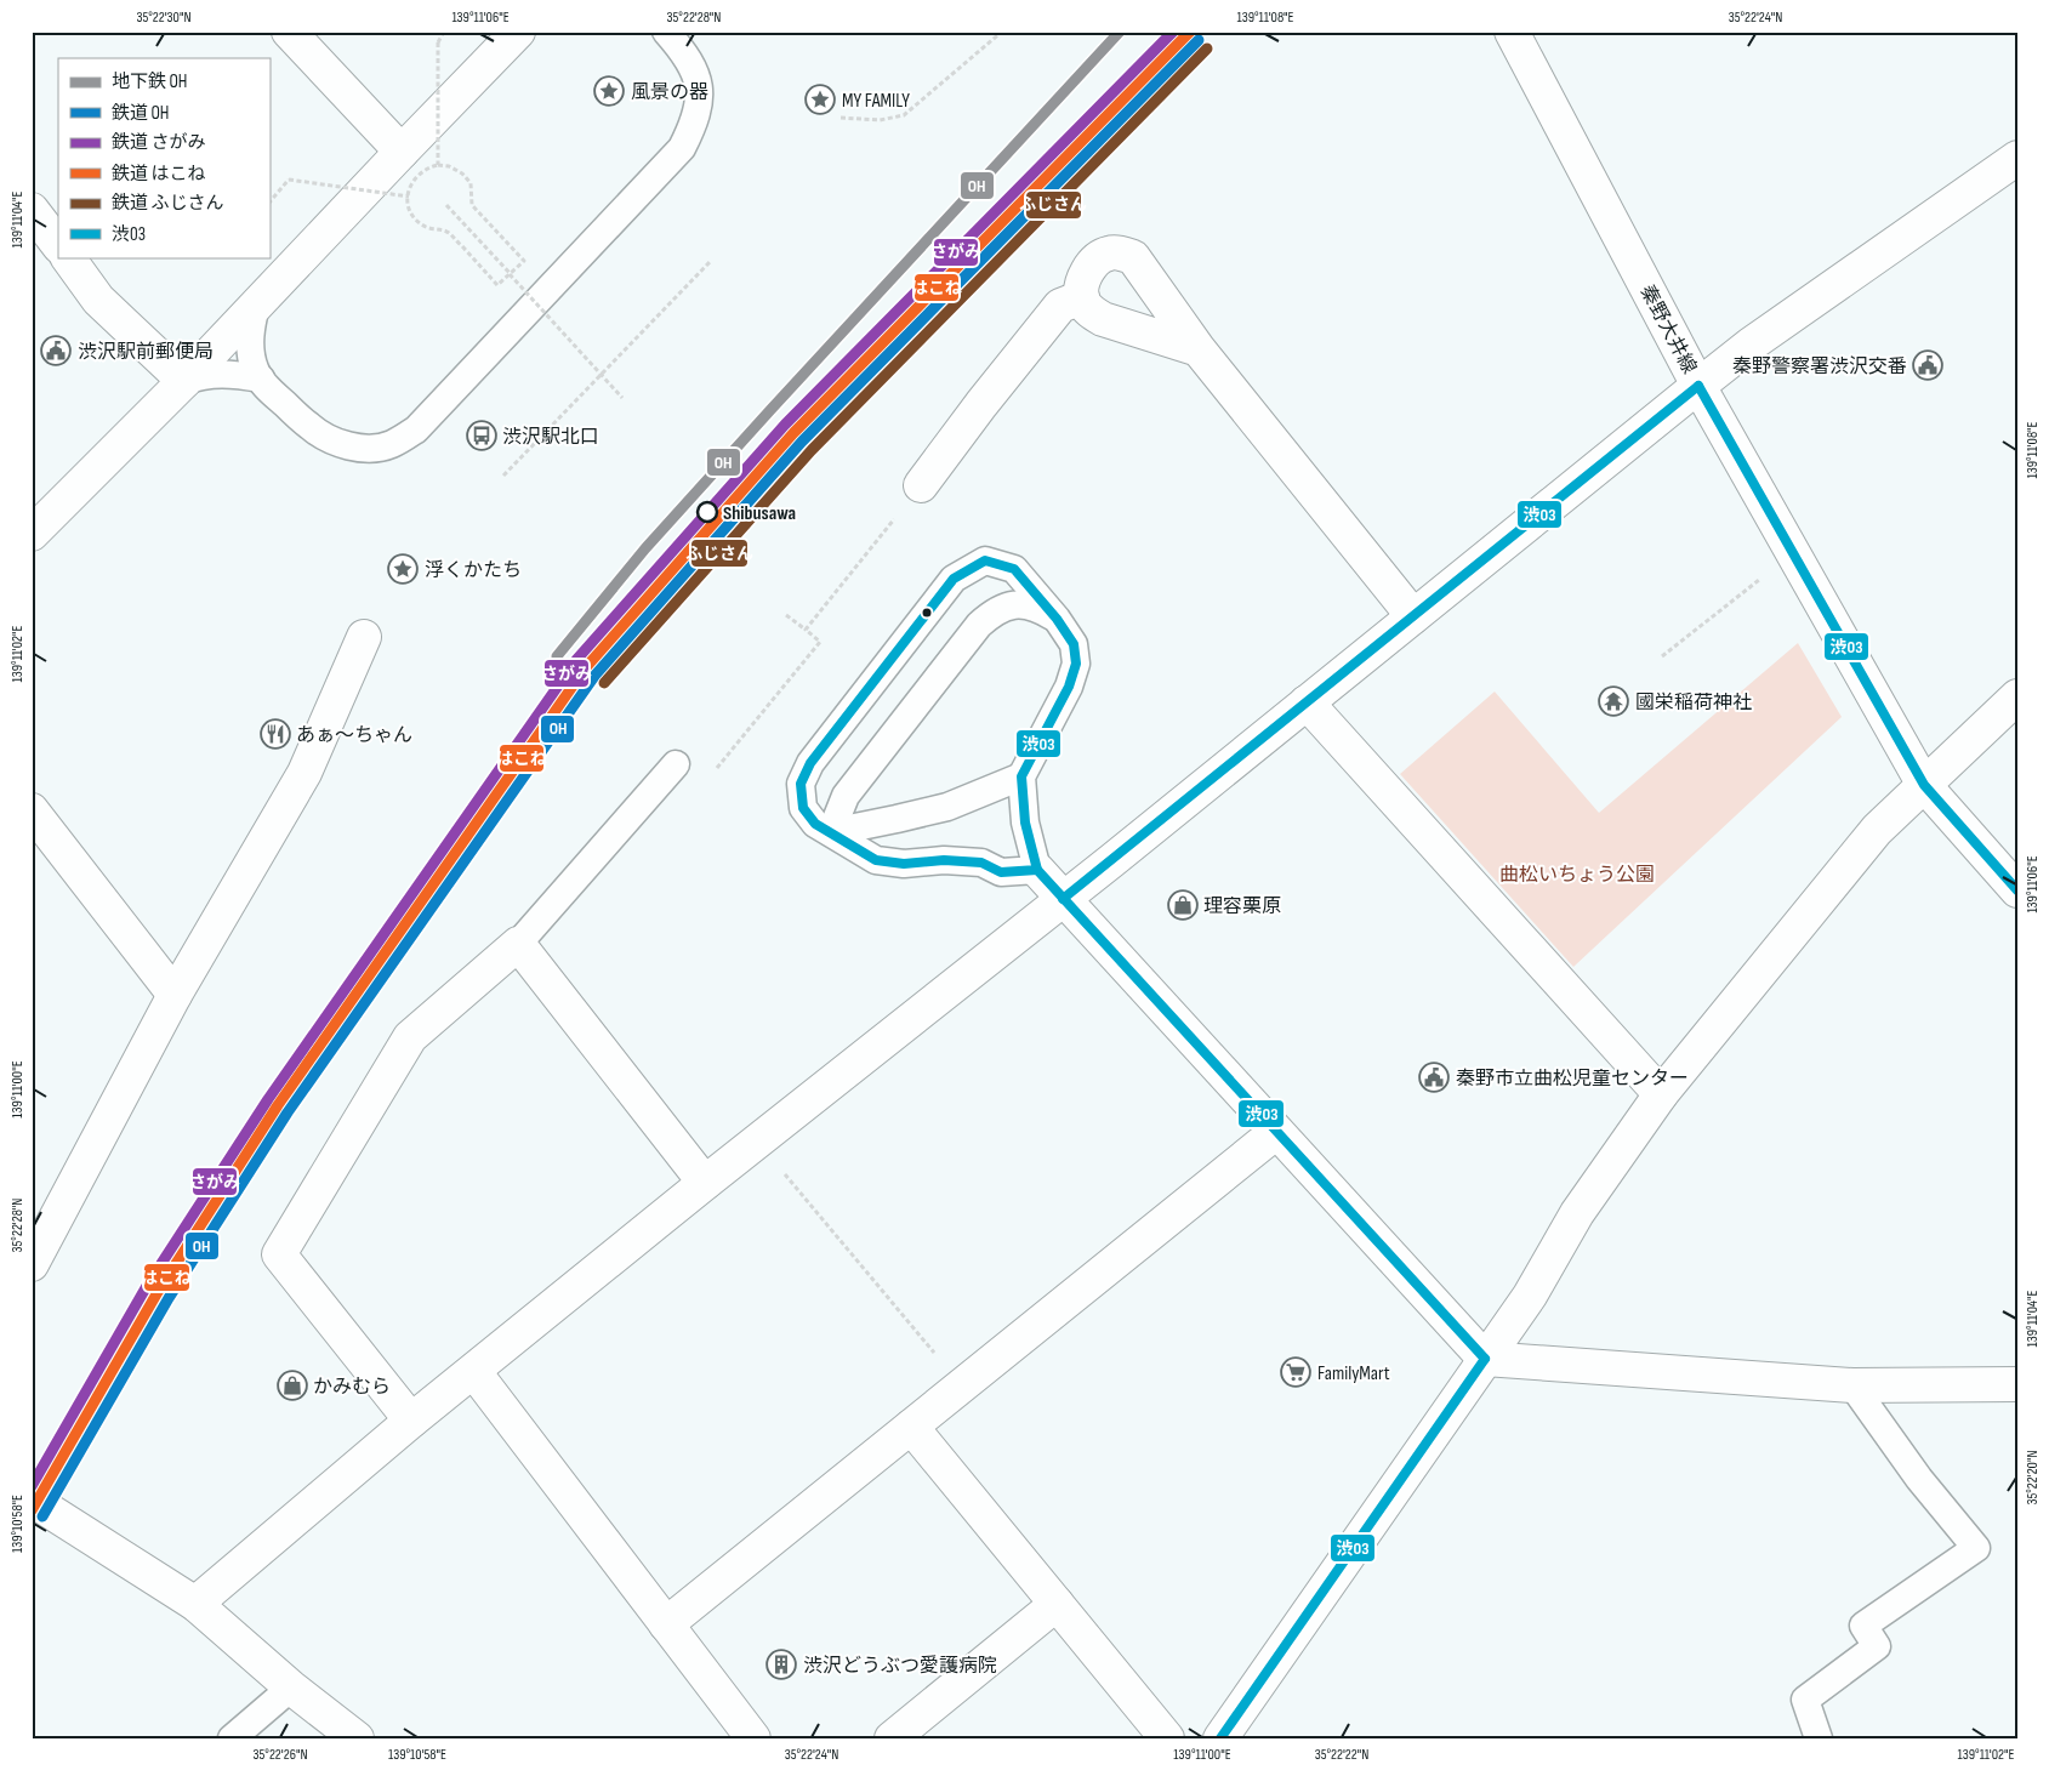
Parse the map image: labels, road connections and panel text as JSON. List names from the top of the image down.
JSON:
{
  "streets": {
    "street": ["秦野大井線"]
  },
  "parks": ["曲松いちょう公園"],
  "places": {
    "place": ["風景の器", "MY FAMILY", "浮くかたち"],
    "public building": ["渋沢駅前郵便局", "秦野警察署渋沢交番", "秦野市立曲松児童センター"],
    "bus stop": ["渋沢駅北口"],
    "other": ["Shibusawa"],
    "temple": ["國栄稲荷神社"],
    "restaurant": ["あぁ～ちゃん"],
    "shop": ["理容栗原", "かみむら"],
    "supermarket": ["FamilyMart"],
    "building": ["渋沢どうぶつ愛護病院"]
  },
  "lines": [
    "metro line OH",
    "rail line さがみ",
    "rail line はこね",
    "rail line OH",
    "rail line ふじさん",
    "transit line 渋03"
  ],
  "legend": [
    "地下鉄 OH",
    "鉄道 OH",
    "鉄道 さがみ",
    "鉄道 はこね",
    "鉄道 ふじさん",
    "渋03"
  ],
  "coordinates": [
    "35°22'30\"N",
    "139°11'06\"E",
    "35°22'28\"N",
    "139°11'08\"E",
    "35°22'24\"N",
    "139°11'04\"E",
    "139°11'02\"E",
    "139°11'00\"E",
    "35°22'20\"N",
    "139°10'58\"E",
    "35°22'26\"N",
    "35°22'22\"N"
  ]
}
